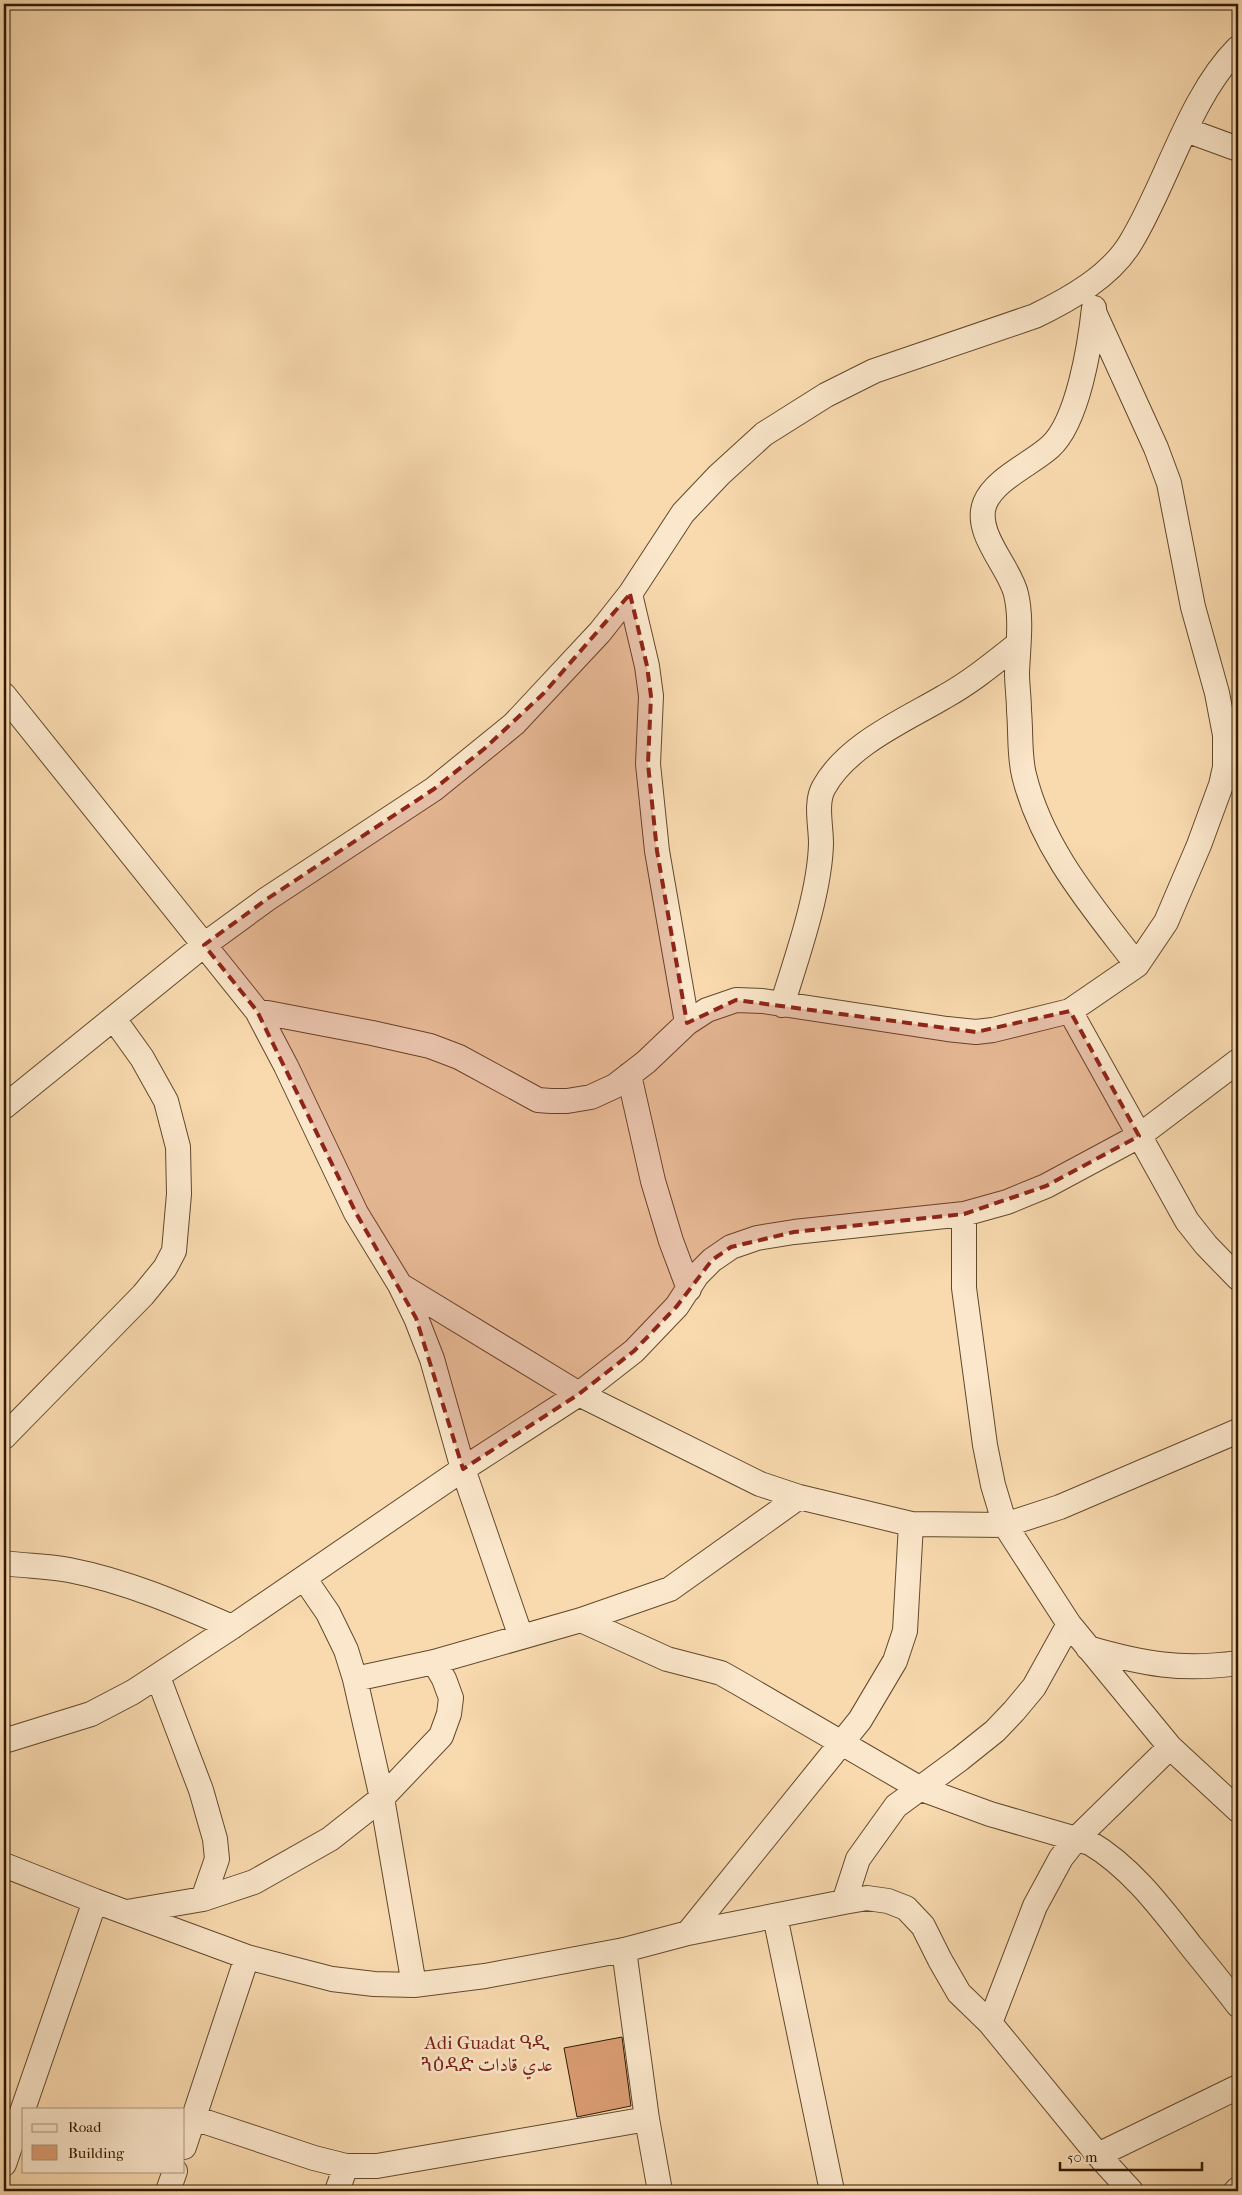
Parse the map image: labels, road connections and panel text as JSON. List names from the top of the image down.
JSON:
{
  "districts": ["Adi Guadat ዓዲ ጓዕዳድ عدي قادات"],
  "legend": ["Road", "Building"],
  "scale_bar": "50 m"
}
